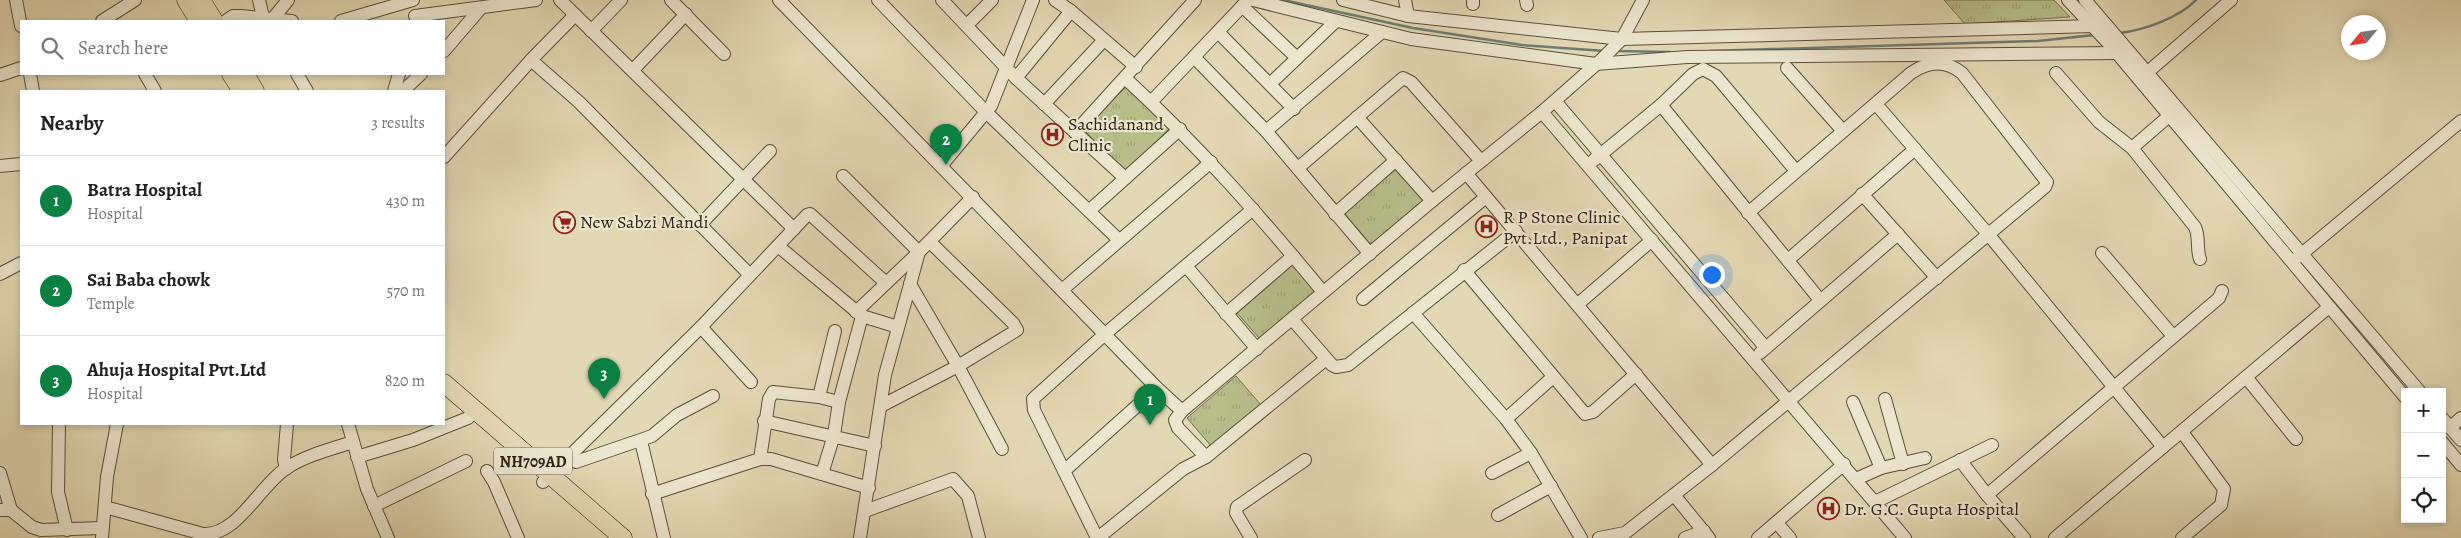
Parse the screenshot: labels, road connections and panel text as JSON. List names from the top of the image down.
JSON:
{
  "streets": {
    "highway": ["NH709AD"]
  },
  "places": {
    "hospital": ["Sachidanand Clinic", "R P Stone Clinic Pvt.Ltd., Panipat", "Dr. G.C. Gupta Hospital"],
    "supermarket": ["New Sabzi Mandi"]
  },
  "north": "bottom left",
  "page": {
    "search": "Search here",
    "heading": ["Nearby", "3 results"],
    "pins": ["2", "3", "1"],
    "list": [
      {
        "mark": "1",
        "name": "Batra Hospital",
        "note": "Hospital",
        "value": "430 m"
      },
      {
        "mark": "2",
        "name": "Sai Baba chowk",
        "note": "Temple",
        "value": "570 m"
      },
      {
        "mark": "3",
        "name": "Ahuja Hospital Pvt.Ltd",
        "note": "Hospital",
        "value": "820 m"
      }
    ],
    "map_buttons": ["+", "−"]
  }
}
